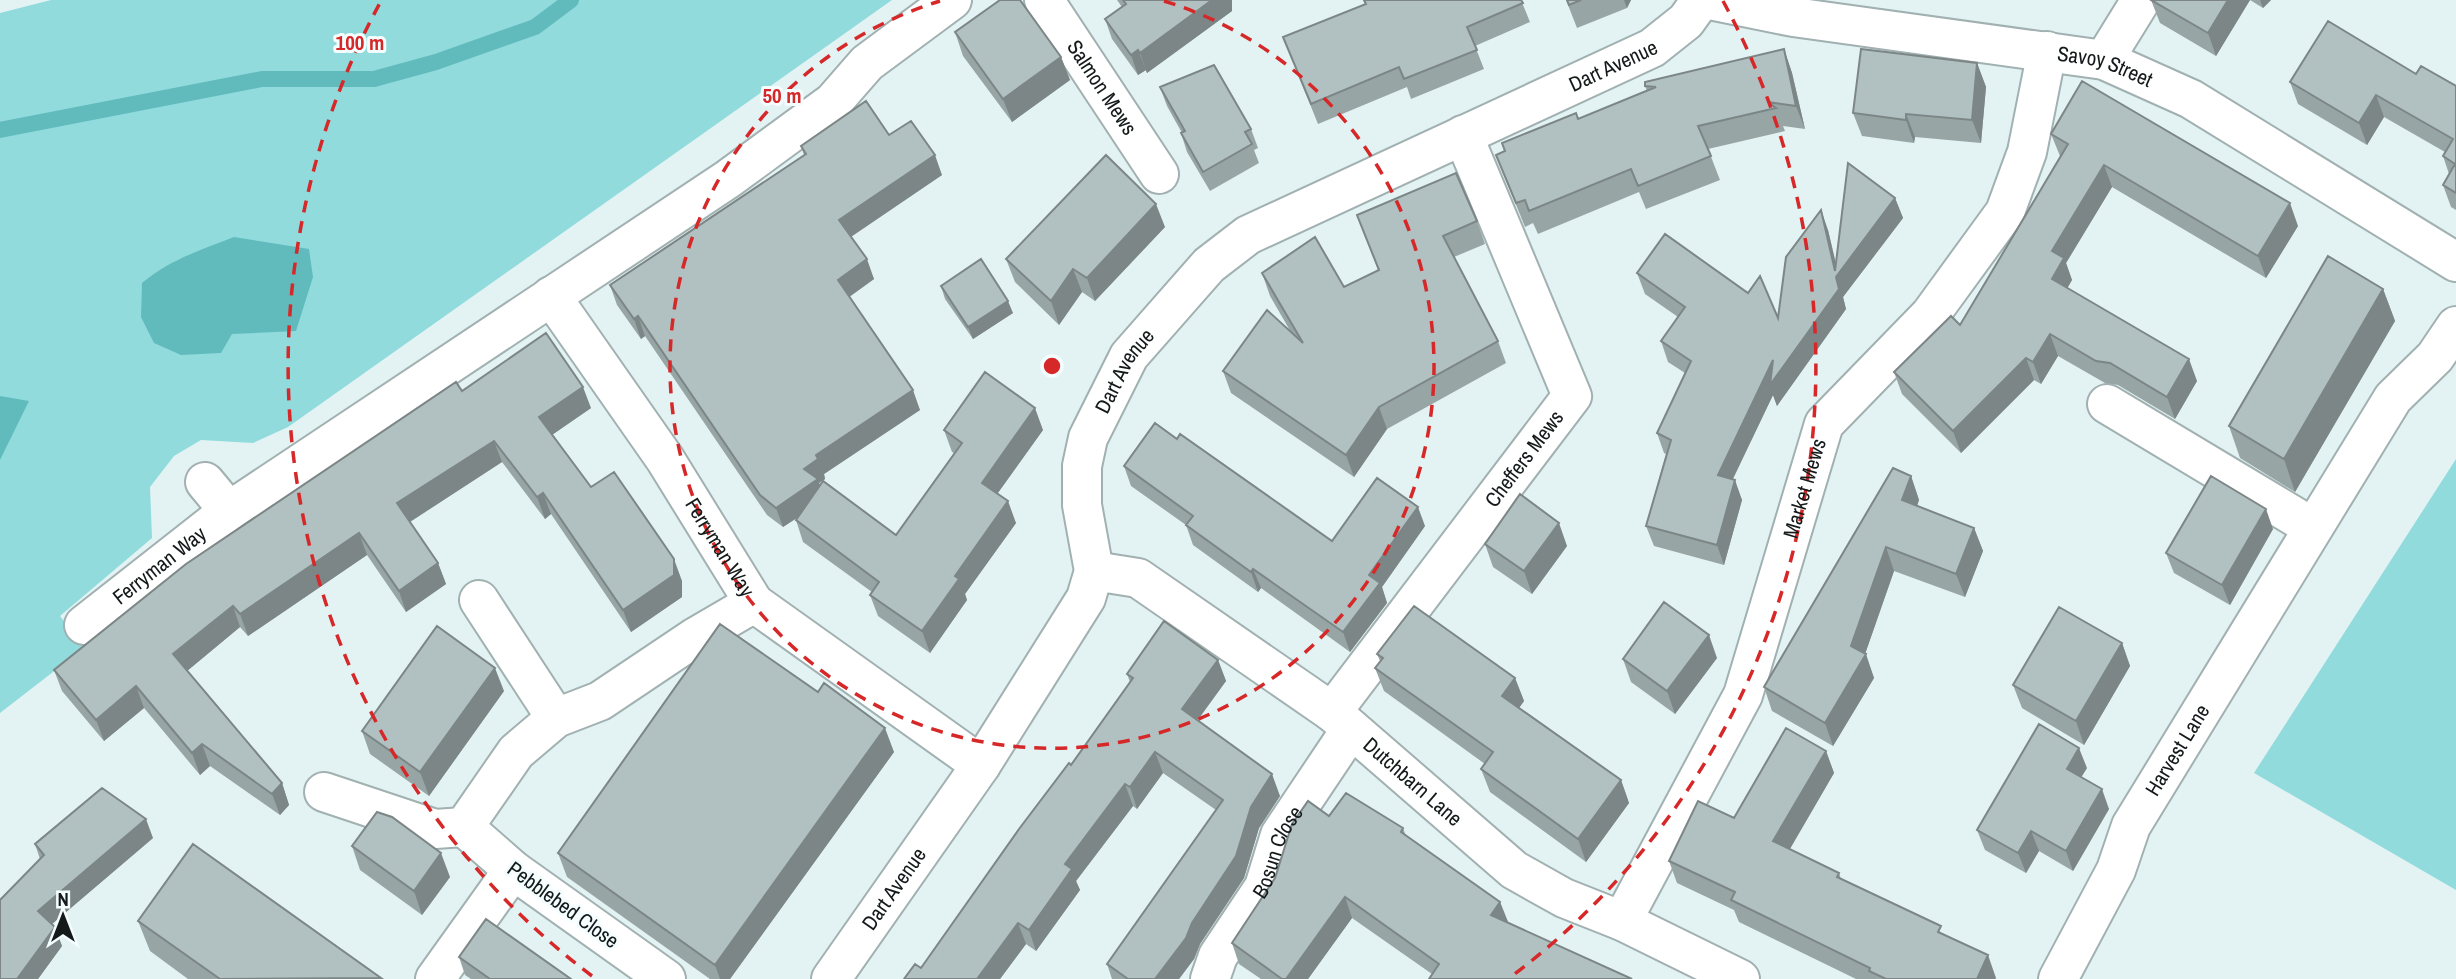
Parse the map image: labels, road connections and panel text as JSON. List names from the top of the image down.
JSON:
{
  "streets": {
    "street": [
      "Dart Avenue",
      "Savoy Street",
      "Salmon Mews",
      "Cheffers Mews",
      "Market Mews",
      "Ferryman Way",
      "Harvest Lane",
      "Dutchbarn Lane",
      "Bosun Close",
      "Pebblebed Close"
    ]
  },
  "crossings": [
    ["Dart Avenue", "Cheffers Mews"],
    ["Dart Avenue", "Ferryman Way"],
    ["Dart Avenue", "Dutchbarn Lane"],
    ["Savoy Street", "Market Mews"],
    ["Cheffers Mews", "Dutchbarn Lane"],
    ["Cheffers Mews", "Bosun Close"],
    ["Market Mews", "Dutchbarn Lane"],
    ["Dutchbarn Lane", "Bosun Close"]
  ],
  "north": "top",
  "rings": ["100 m", "50 m"]
}
